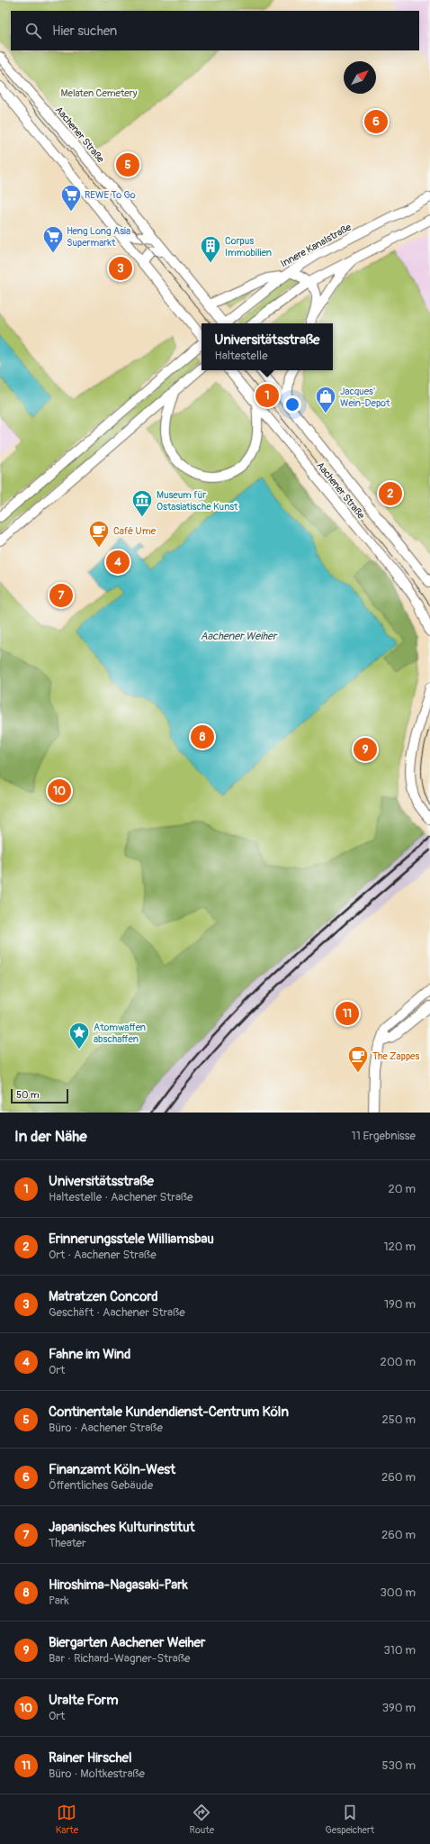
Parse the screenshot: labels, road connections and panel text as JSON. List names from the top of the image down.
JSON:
{
  "streets": {
    "main road": ["Aachener Straße", "Innere Kanalstraße"]
  },
  "water": ["Aachener Weiher"],
  "parks": ["Melaten Cemetery"],
  "places": {
    "supermarket": ["REWE To Go", "Heng Long Asia Supermarkt"],
    "building": ["Corpus Immobilien"],
    "shop": ["Jacques' Wein-Depot"],
    "museum": ["Museum für Ostasiatische Kunst"],
    "cafe": ["Café Ume", "The Zappes"],
    "place": ["Atomwaffen abschaffen"]
  },
  "scale_bar": "50 m",
  "north": "top right",
  "page": {
    "search": "Hier suchen",
    "pins": [
      "6",
      "5",
      "3",
      "1",
      "2",
      "4",
      "7",
      "8",
      "9",
      "10",
      "11"
    ],
    "popup": ["Universitätsstraße", "Haltestelle"],
    "scale": "50 m",
    "heading": ["In der Nähe", "11 Ergebnisse"],
    "list": [
      {
        "mark": "1",
        "name": "Universitätsstraße",
        "note": "Haltestelle · Aachener Straße",
        "value": "20 m"
      },
      {
        "mark": "2",
        "name": "Erinnerungsstele Williamsbau",
        "note": "Ort · Aachener Straße",
        "value": "120 m"
      },
      {
        "mark": "3",
        "name": "Matratzen Concord",
        "note": "Geschäft · Aachener Straße",
        "value": "190 m"
      },
      {
        "mark": "4",
        "name": "Fahne im Wind",
        "note": "Ort",
        "value": "200 m"
      },
      {
        "mark": "5",
        "name": "Continentale Kundendienst-Centrum Köln",
        "note": "Büro · Aachener Straße",
        "value": "250 m"
      },
      {
        "mark": "6",
        "name": "Finanzamt Köln-West",
        "note": "Öffentliches Gebäude",
        "value": "260 m"
      },
      {
        "mark": "7",
        "name": "Japanisches Kulturinstitut",
        "note": "Theater",
        "value": "260 m"
      },
      {
        "mark": "8",
        "name": "Hiroshima-Nagasaki-Park",
        "note": "Park",
        "value": "300 m"
      },
      {
        "mark": "9",
        "name": "Biergarten Aachener Weiher",
        "note": "Bar · Richard-Wagner-Straße",
        "value": "310 m"
      },
      {
        "mark": "10",
        "name": "Uralte Form",
        "note": "Ort",
        "value": "390 m"
      },
      {
        "mark": "11",
        "name": "Rainer Hirschel",
        "note": "Büro · Moltkestraße",
        "value": "530 m"
      }
    ],
    "nav": ["Karte", "Route", "Gespeichert"]
  }
}
